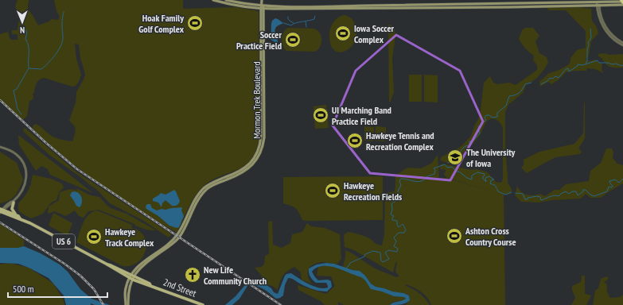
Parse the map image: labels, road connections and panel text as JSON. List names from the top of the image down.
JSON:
{
  "streets": {
    "main road": ["Mormon Trek Boulevard", "US 6", "2nd Street"]
  },
  "crossings": [
    ["Mormon Trek Boulevard", "2nd Street"],
    ["US 6", "2nd Street"]
  ],
  "places": {
    "sports": [
      "Hoak Family Golf Complex",
      "Iowa Soccer Complex",
      "Soccer Practice Field",
      "UI Marching Band Practice Field",
      "Hawkeye Tennis and Recreation Complex",
      "Hawkeye Recreation Fields",
      "Ashton Cross Country Course",
      "Hawkeye Track Complex"
    ],
    "school or university": ["The University of Iowa"],
    "church": ["New Life Community Church"]
  },
  "scale_bar": "500 m",
  "north": "bottom"
}
